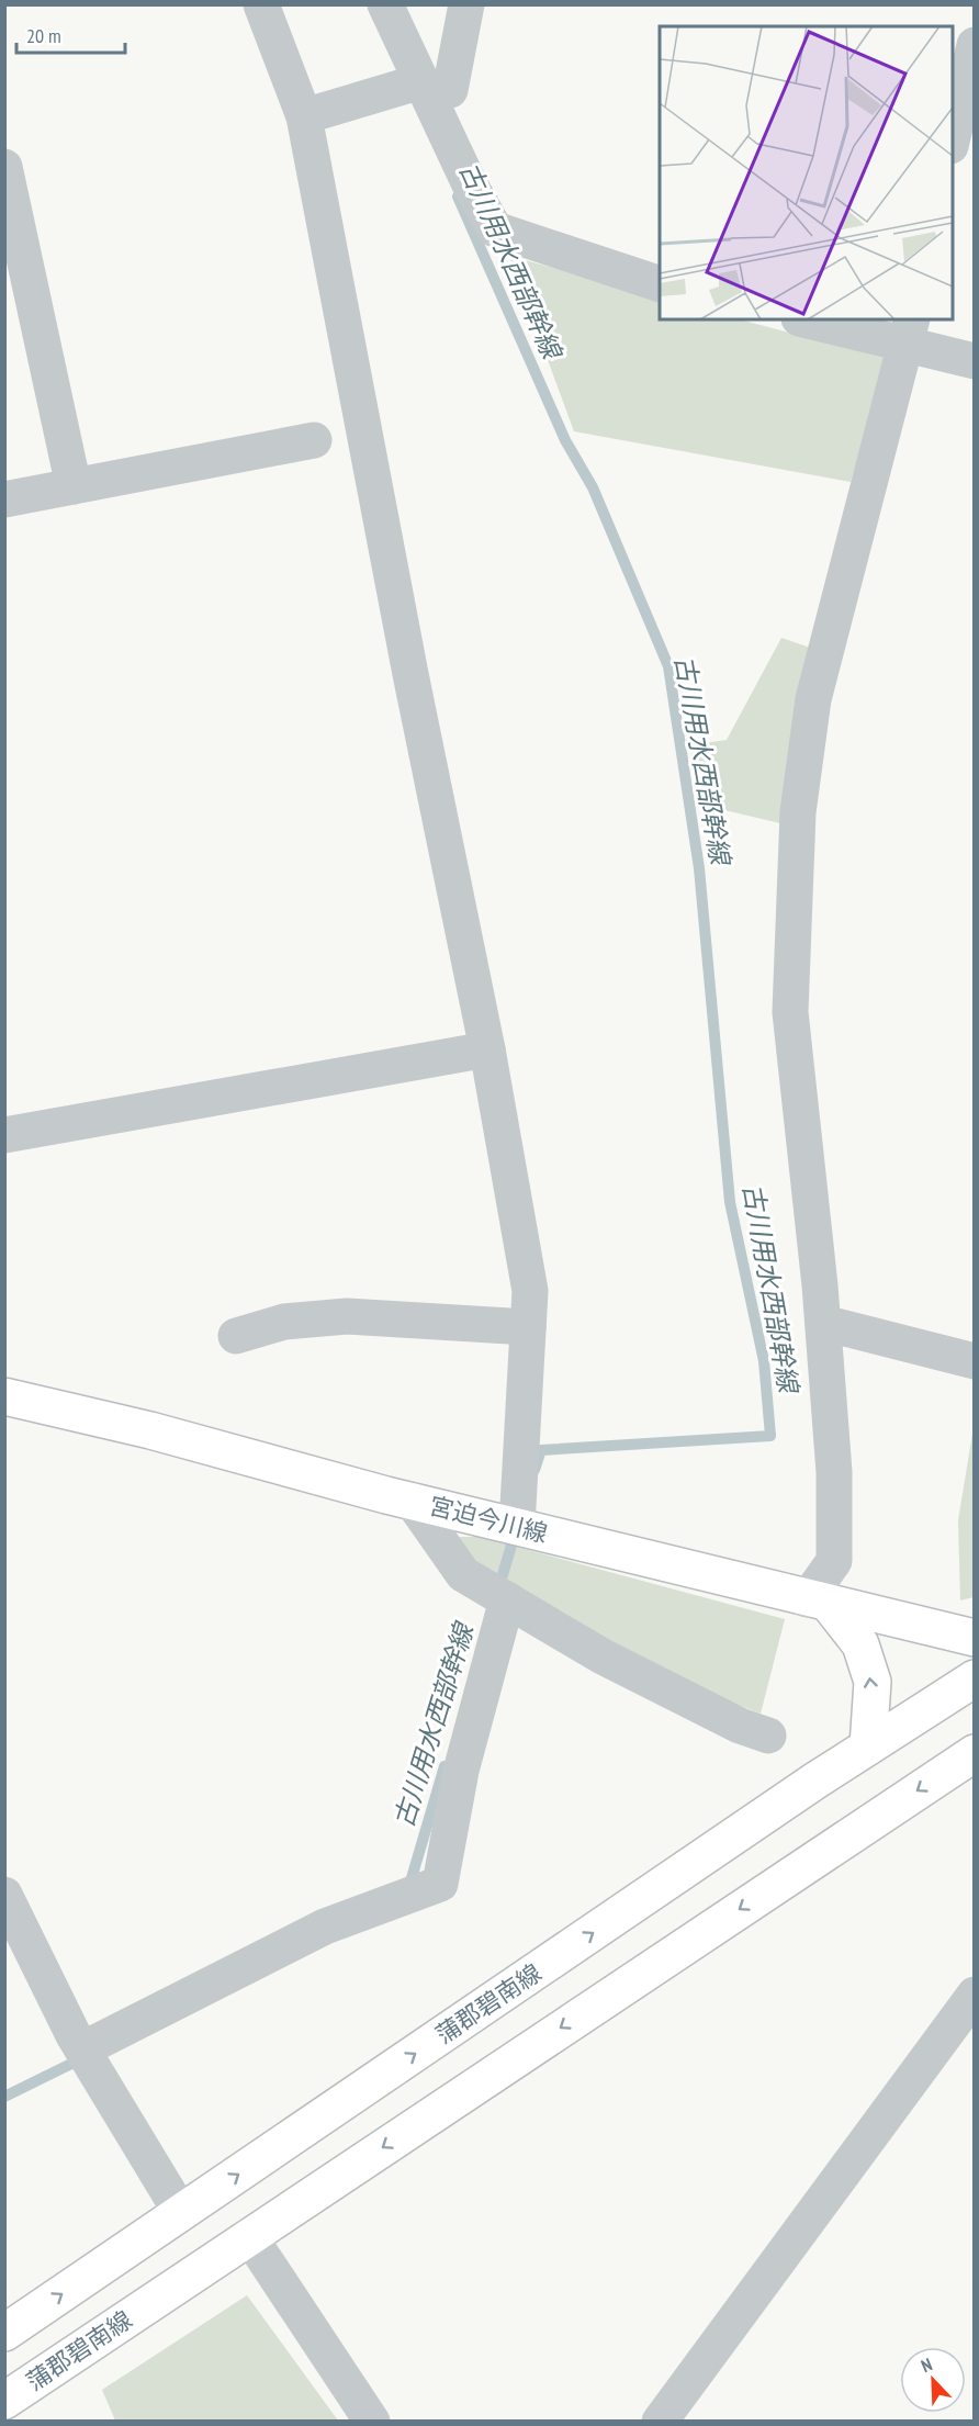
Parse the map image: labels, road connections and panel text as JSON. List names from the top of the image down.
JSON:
{
  "streets": {
    "main road": ["宮迫今川線", "蒲郡碧南線"]
  },
  "water": ["古川用水西部幹線"],
  "scale_bar": "20 m",
  "north": "top left"
}
